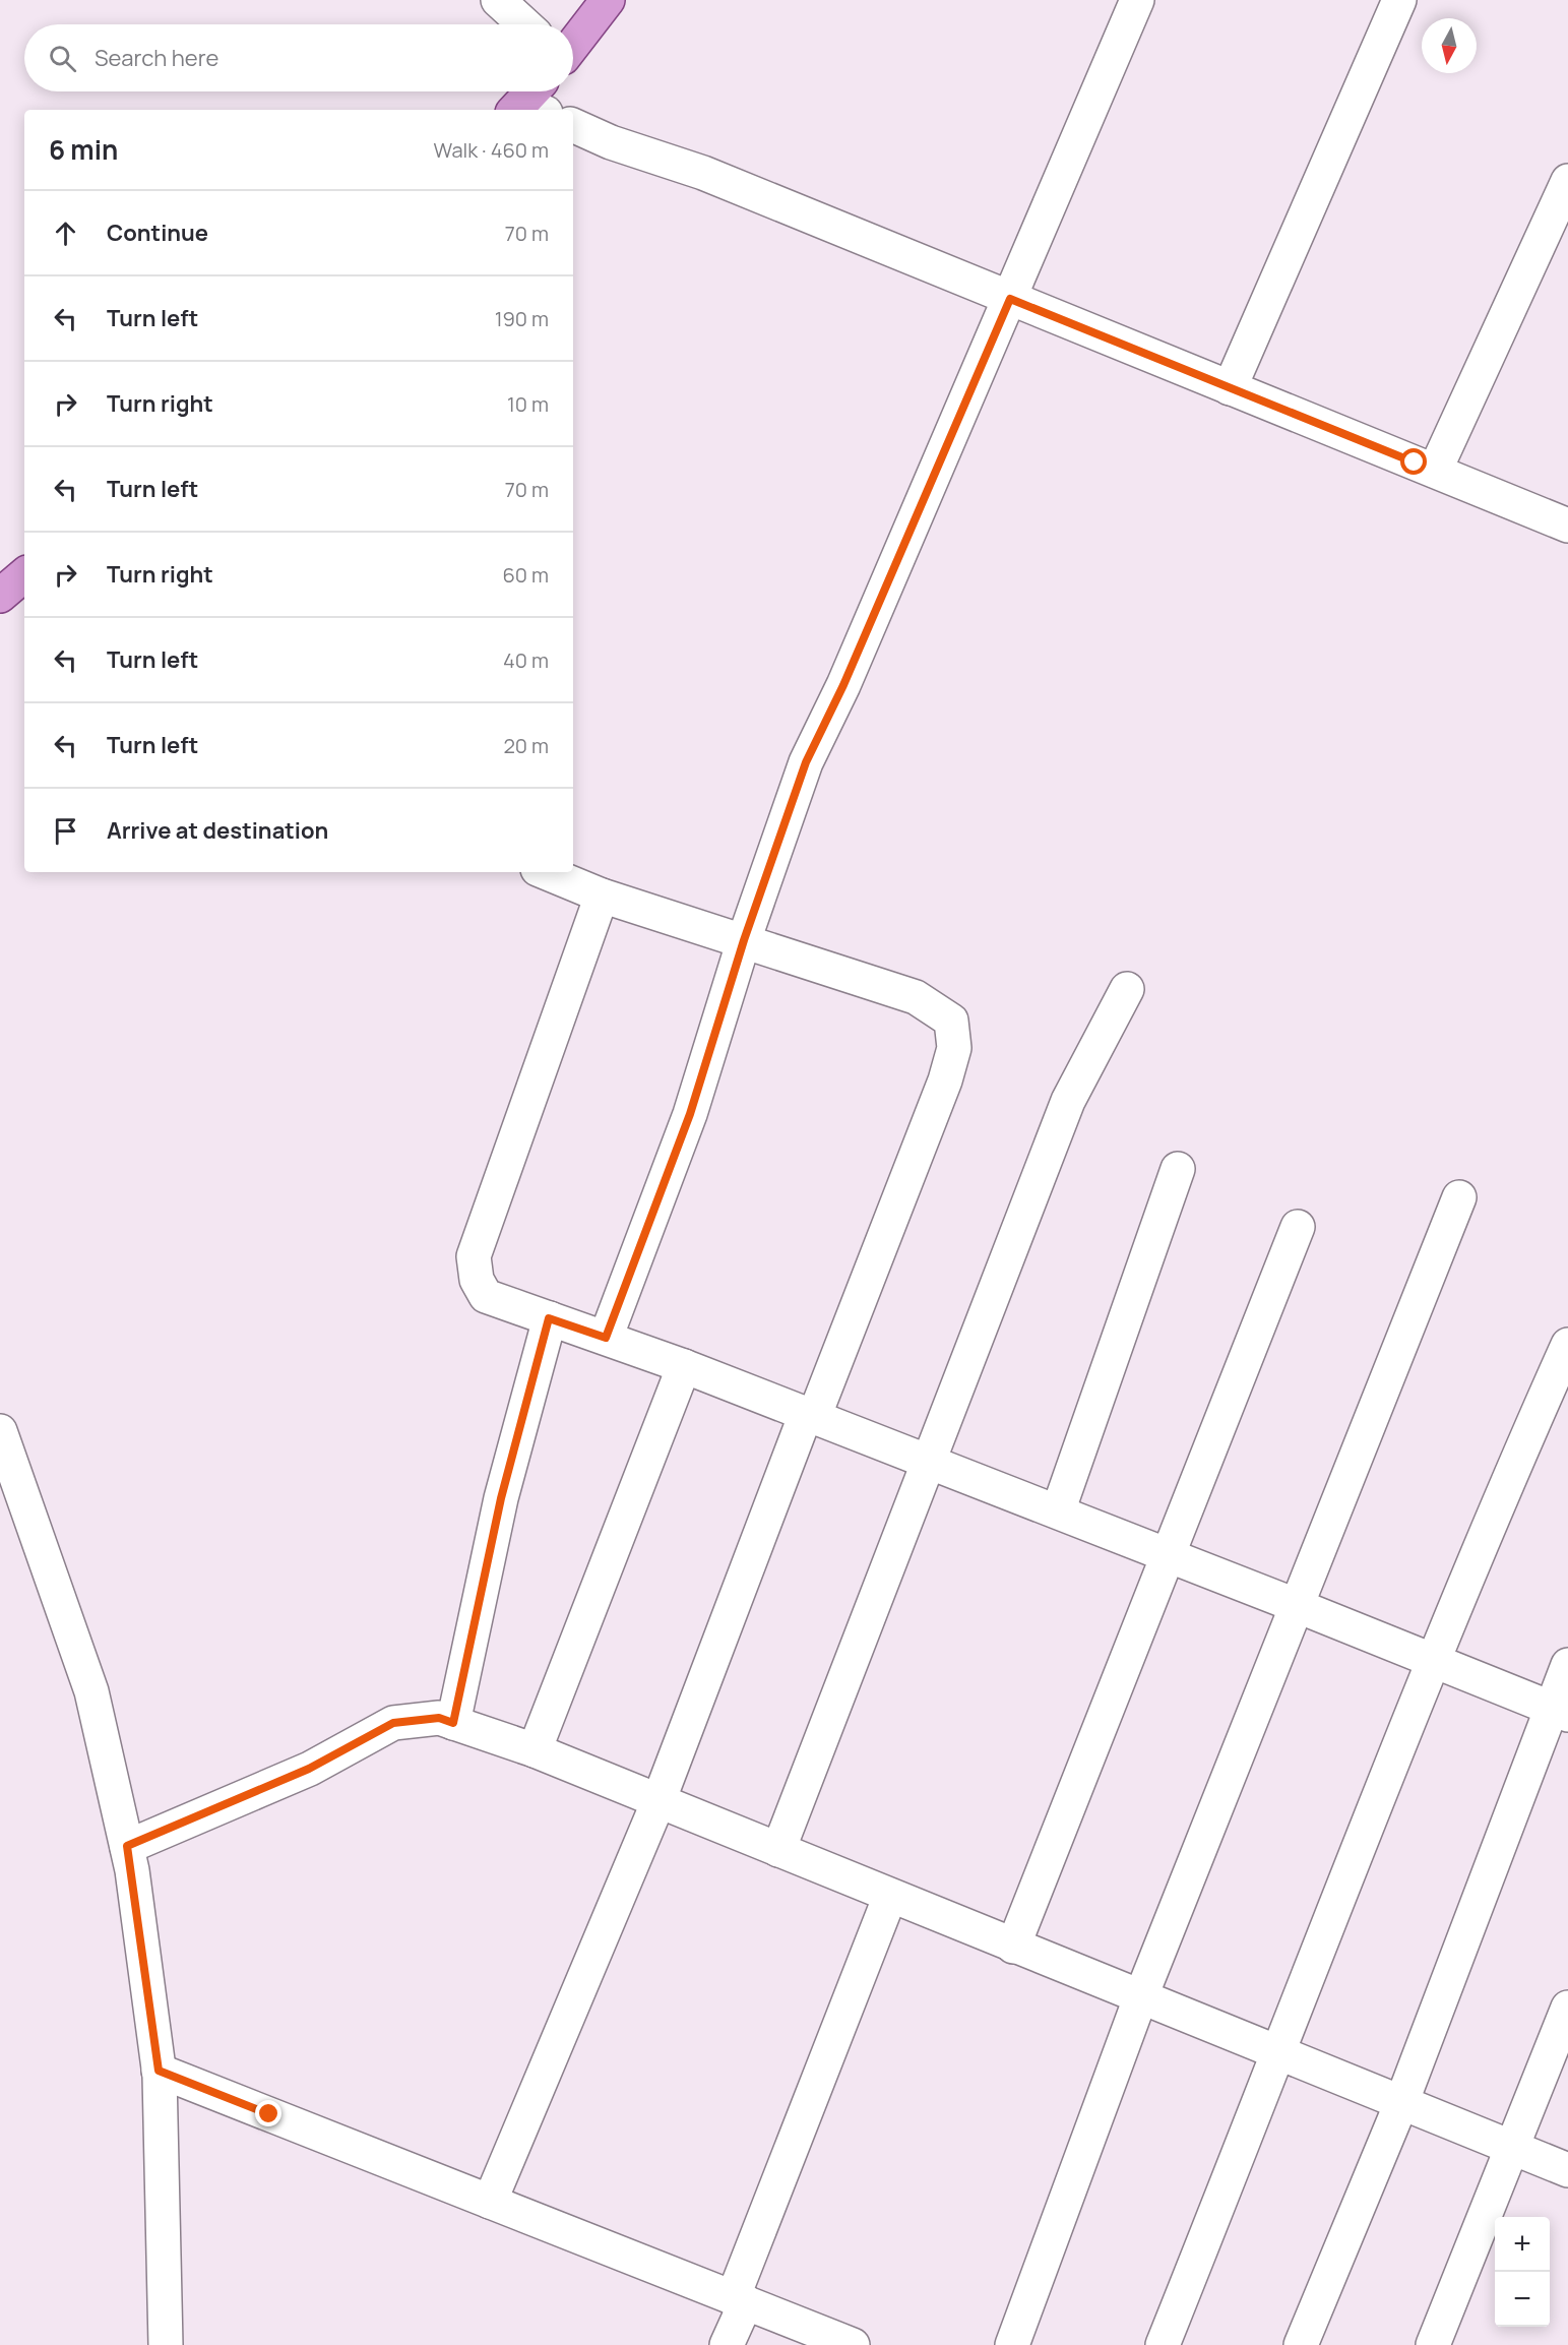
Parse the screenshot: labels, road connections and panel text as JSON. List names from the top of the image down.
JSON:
{
  "north": "bottom",
  "page": {
    "search": "Search here",
    "heading": ["6 min", "Walk · 460 m"],
    "list": [
      ["Continue", "70 m"],
      ["Turn left", "190 m"],
      ["Turn right", "10 m"],
      ["Turn left", "70 m"],
      ["Turn right", "60 m"],
      ["Turn left", "40 m"],
      ["Turn left", "20 m"],
      "Arrive at destination"
    ],
    "map_buttons": ["+", "−"]
  }
}
